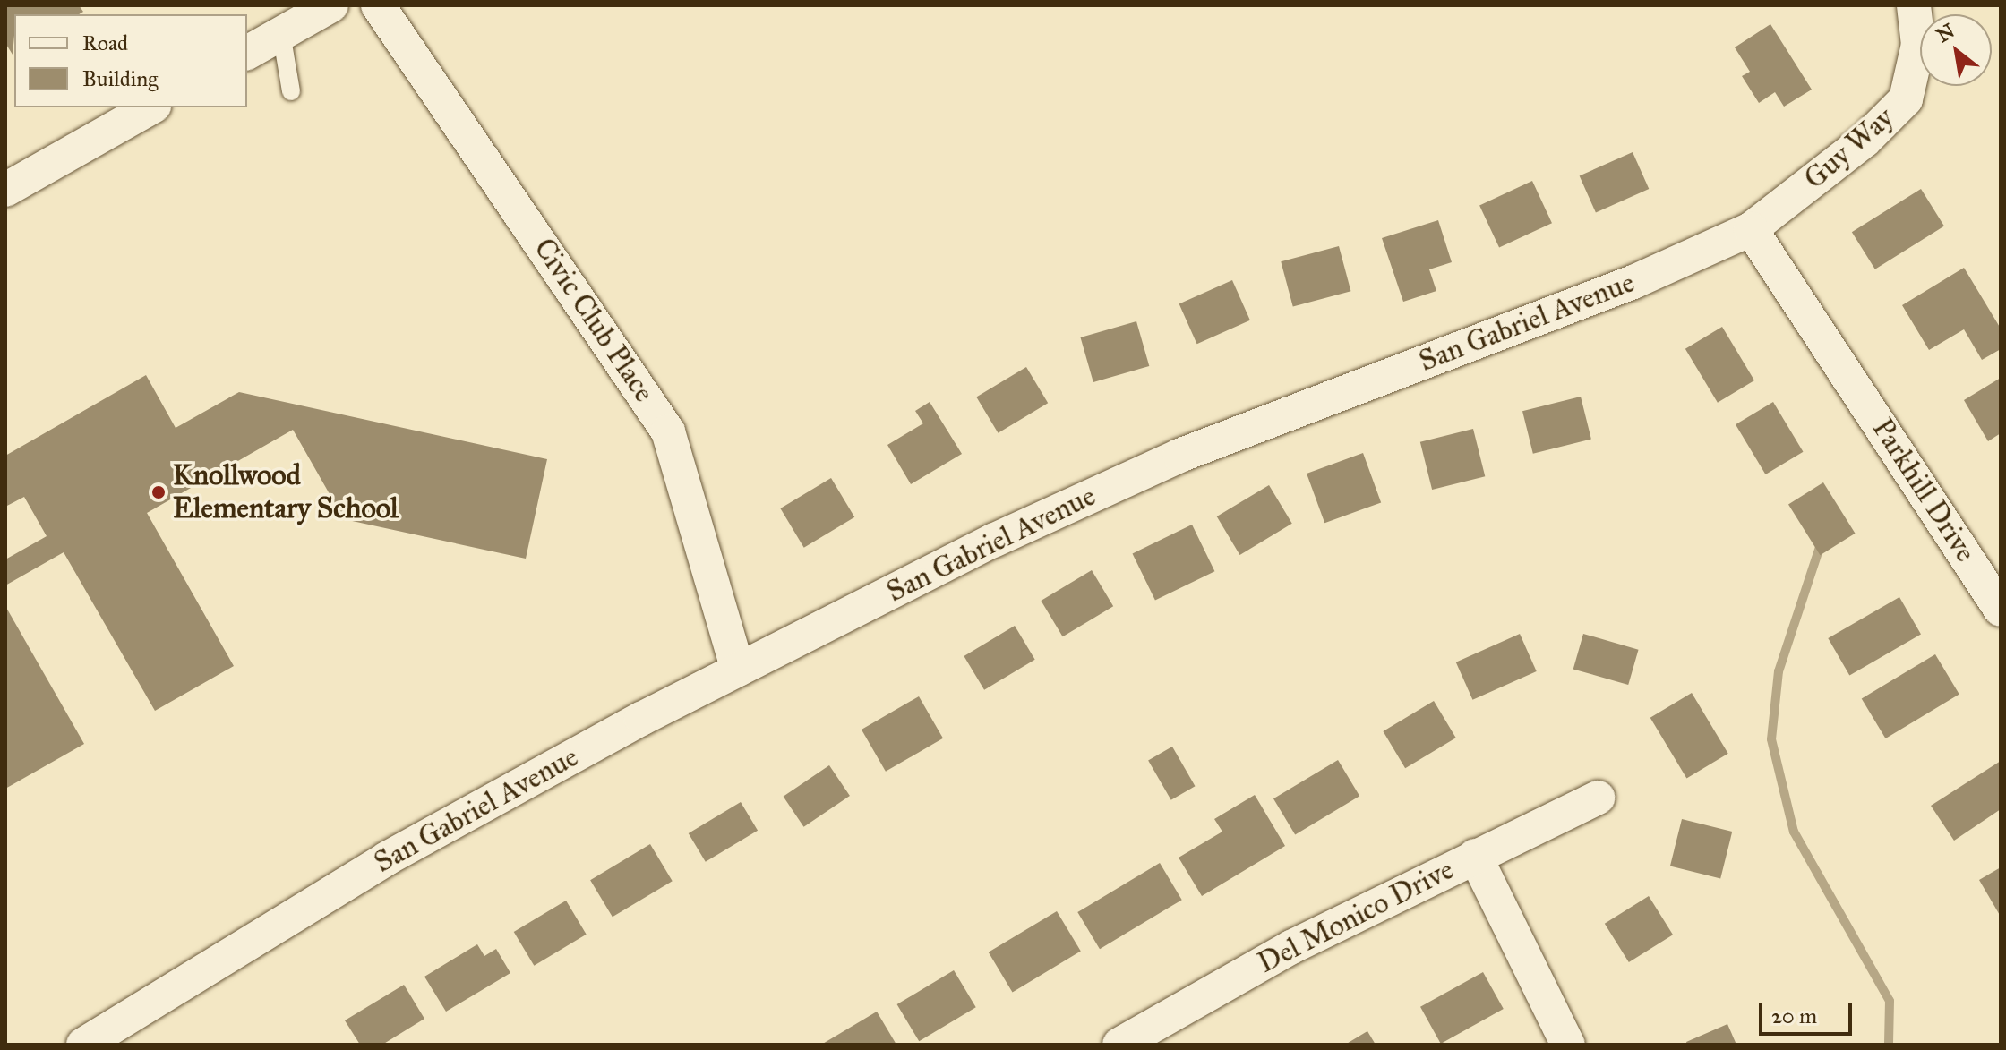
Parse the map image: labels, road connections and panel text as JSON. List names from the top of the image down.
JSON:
{
  "streets": {
    "street": [
      "Guy Way",
      "Civic Club Place",
      "San Gabriel Avenue",
      "Parkhill Drive",
      "Del Monico Drive"
    ]
  },
  "crossings": [
    ["Guy Way", "San Gabriel Avenue"],
    ["Guy Way", "Parkhill Drive"],
    ["Civic Club Place", "San Gabriel Avenue"],
    ["San Gabriel Avenue", "Parkhill Drive"]
  ],
  "places": ["Knollwood Elementary School"],
  "legend": ["Road", "Building"],
  "scale_bar": "20 m",
  "north": "top left"
}
